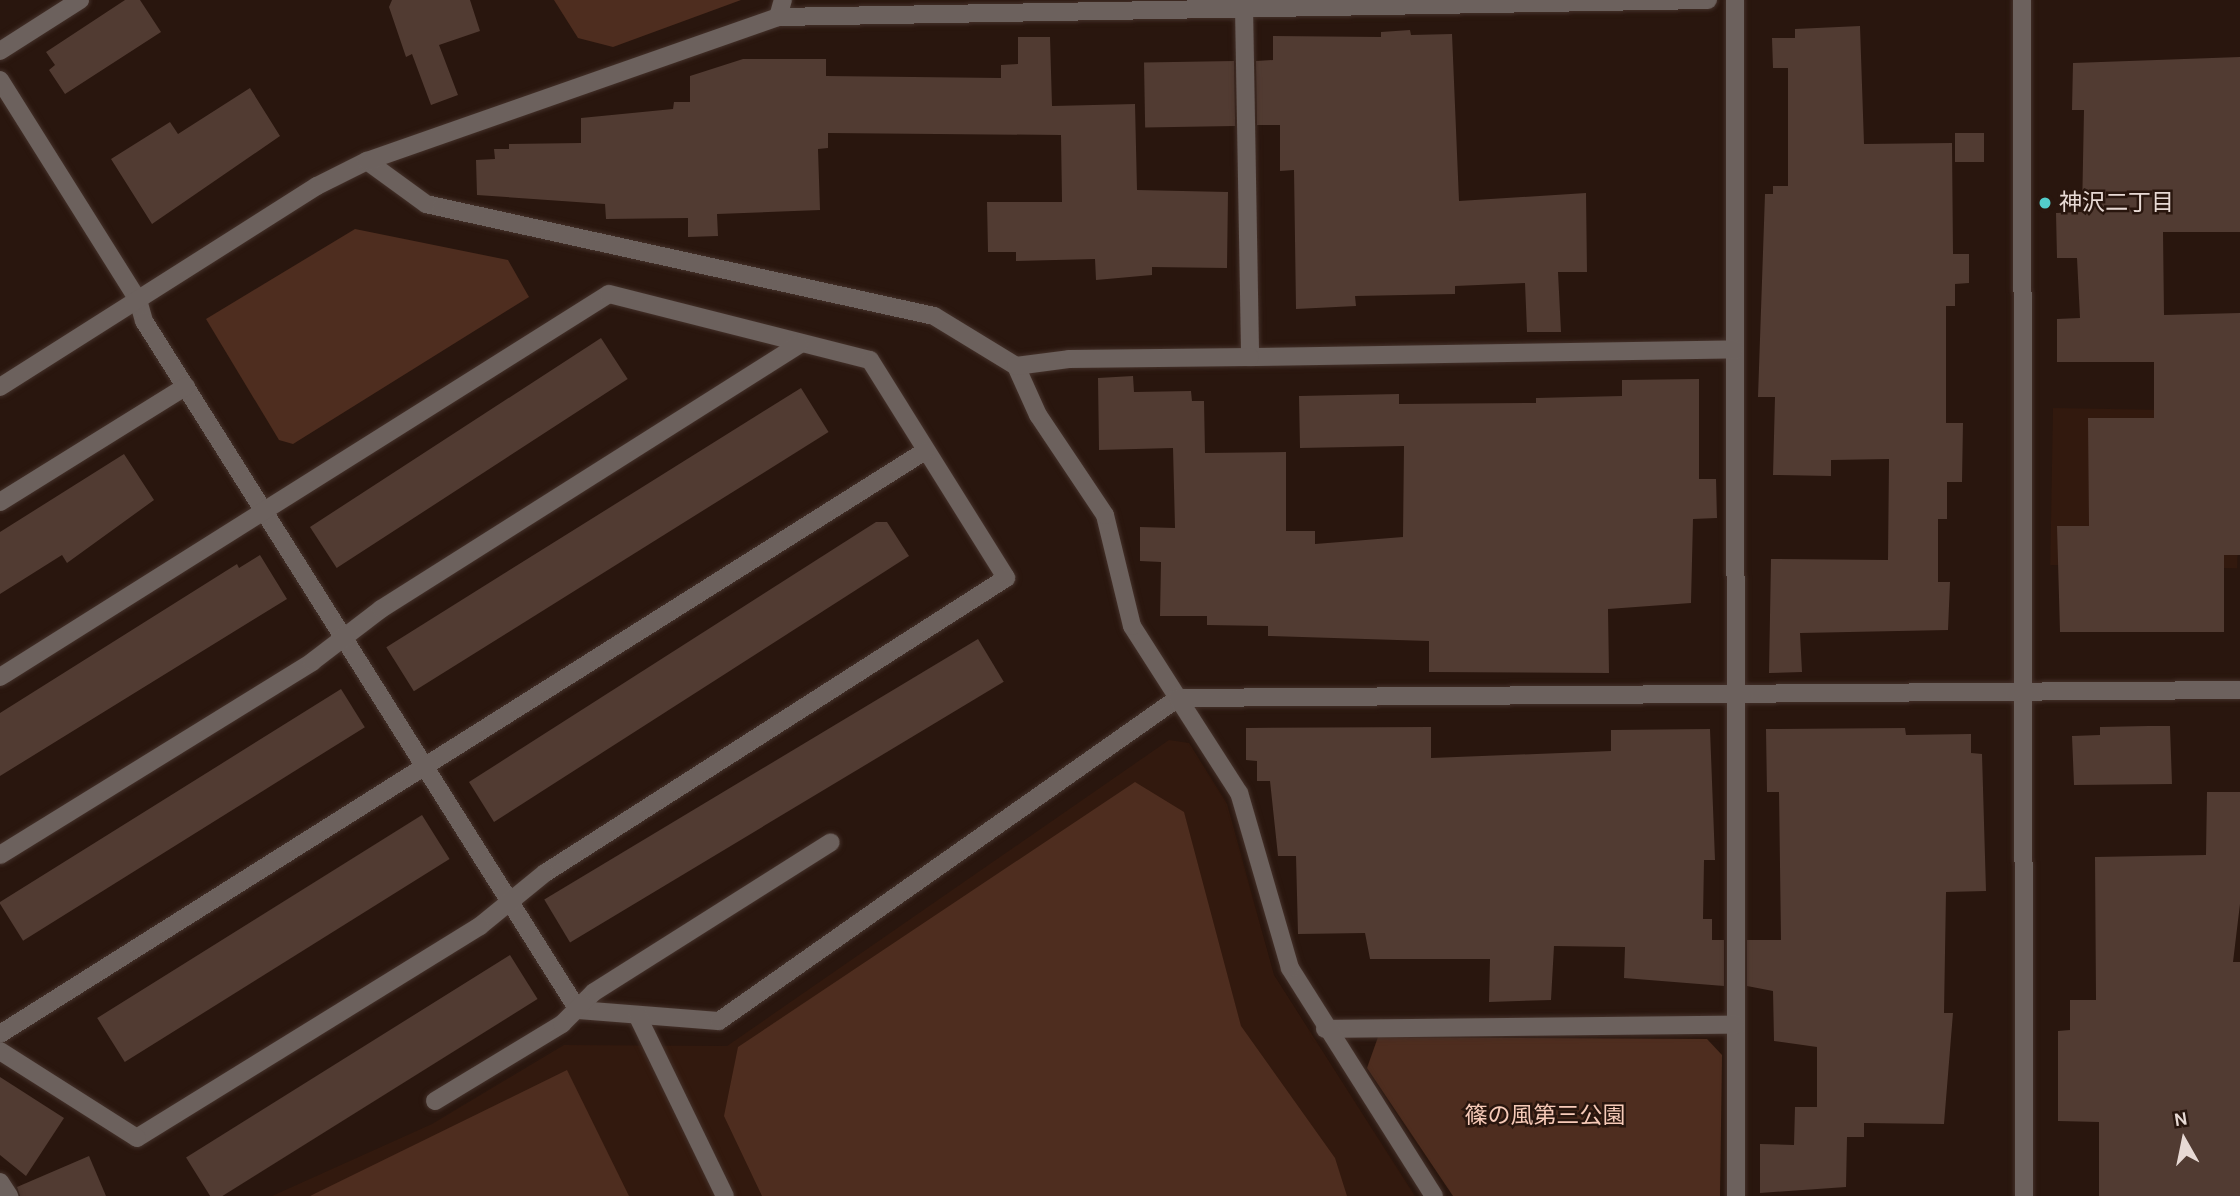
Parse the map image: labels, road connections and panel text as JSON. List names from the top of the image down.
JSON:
{
  "parks": ["篠の風第三公園"],
  "places": ["神沢二丁目"],
  "north": "top"
}
